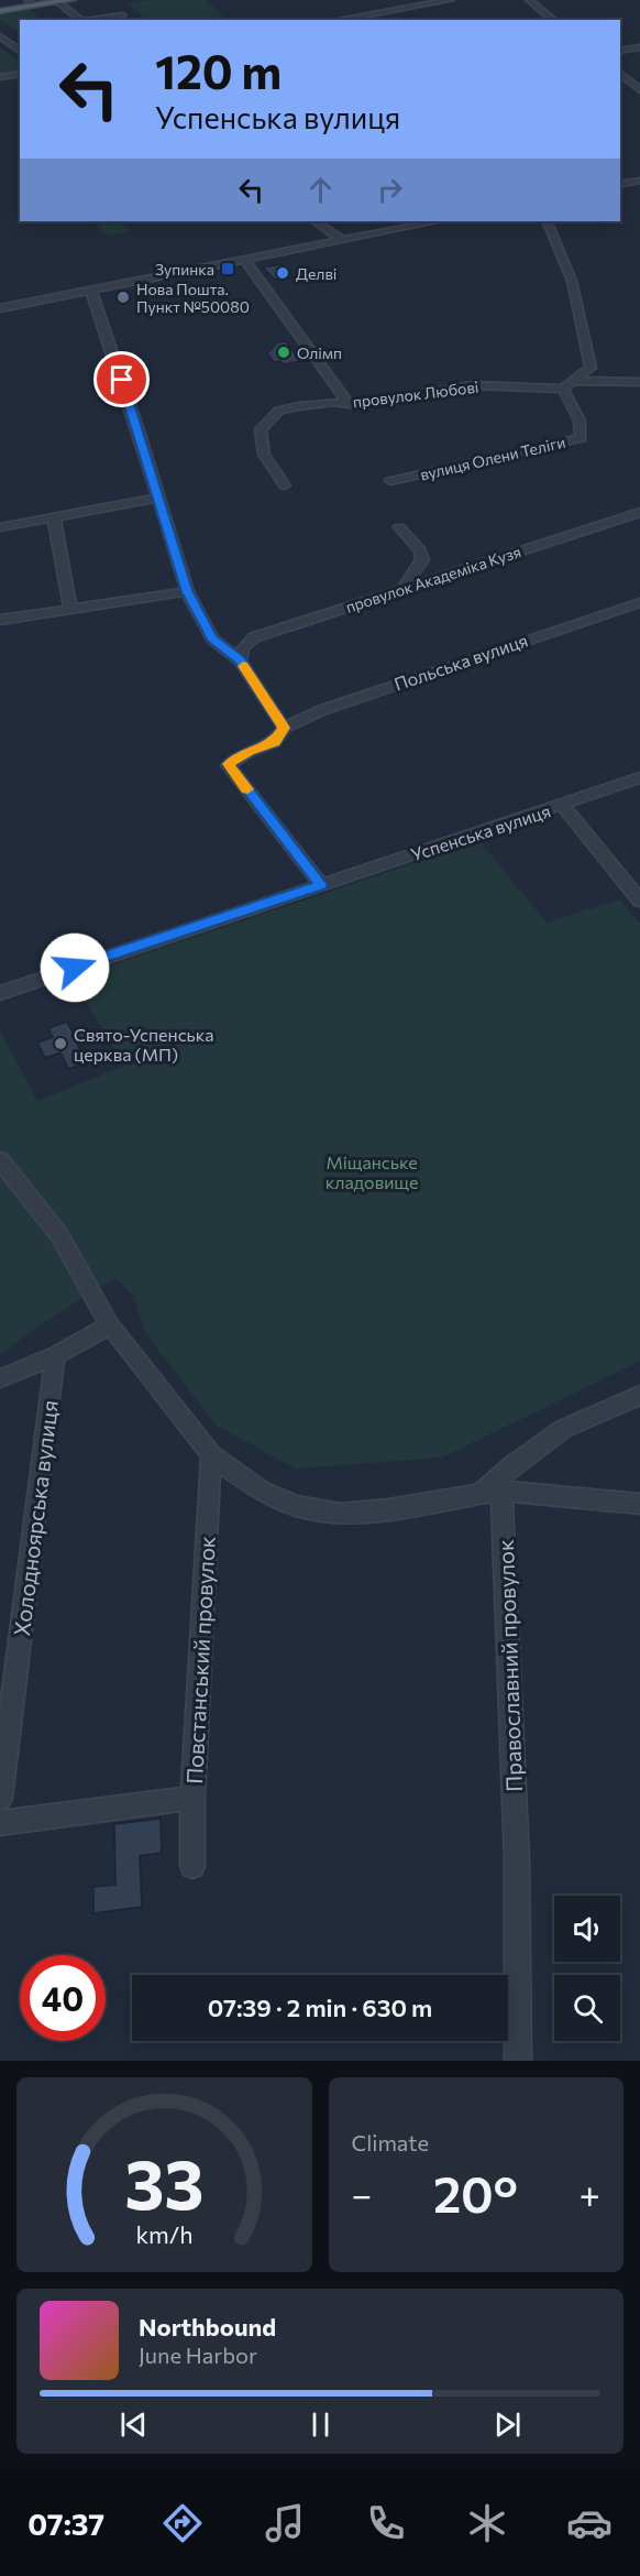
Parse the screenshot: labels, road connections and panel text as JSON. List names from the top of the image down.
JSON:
{
  "streets": {
    "street": [
      "провулок Любові",
      "вулиця Олени Теліги",
      "провулок Академіка Кузя",
      "Польська вулиця",
      "Успенська вулиця",
      "Холодноярська вулиця",
      "Повстанський провулок",
      "Православний провулок"
    ]
  },
  "crossings": [
    ["провулок Любові", "вулиця Олени Теліги"]
  ],
  "parks": ["Міщанське кладовище"],
  "places": {
    "transit": ["Зупинка"],
    "other": [
      "Делві",
      "Нова Пошта. Пункт №50080",
      "Олімп",
      "Свято-Успенська церква (МП)"
    ]
  },
  "page": {
    "turn": ["120 m", "Успенська вулиця"],
    "limit": "40",
    "trip": "07:39 · 2 min · 630 m",
    "tile": "Climate",
    "heat": ["−", "20°", "+"],
    "song": ["Northbound", "June Harbor"],
    "tabs": "07:37",
    "gauge": ["33", "km/h"]
  }
}
